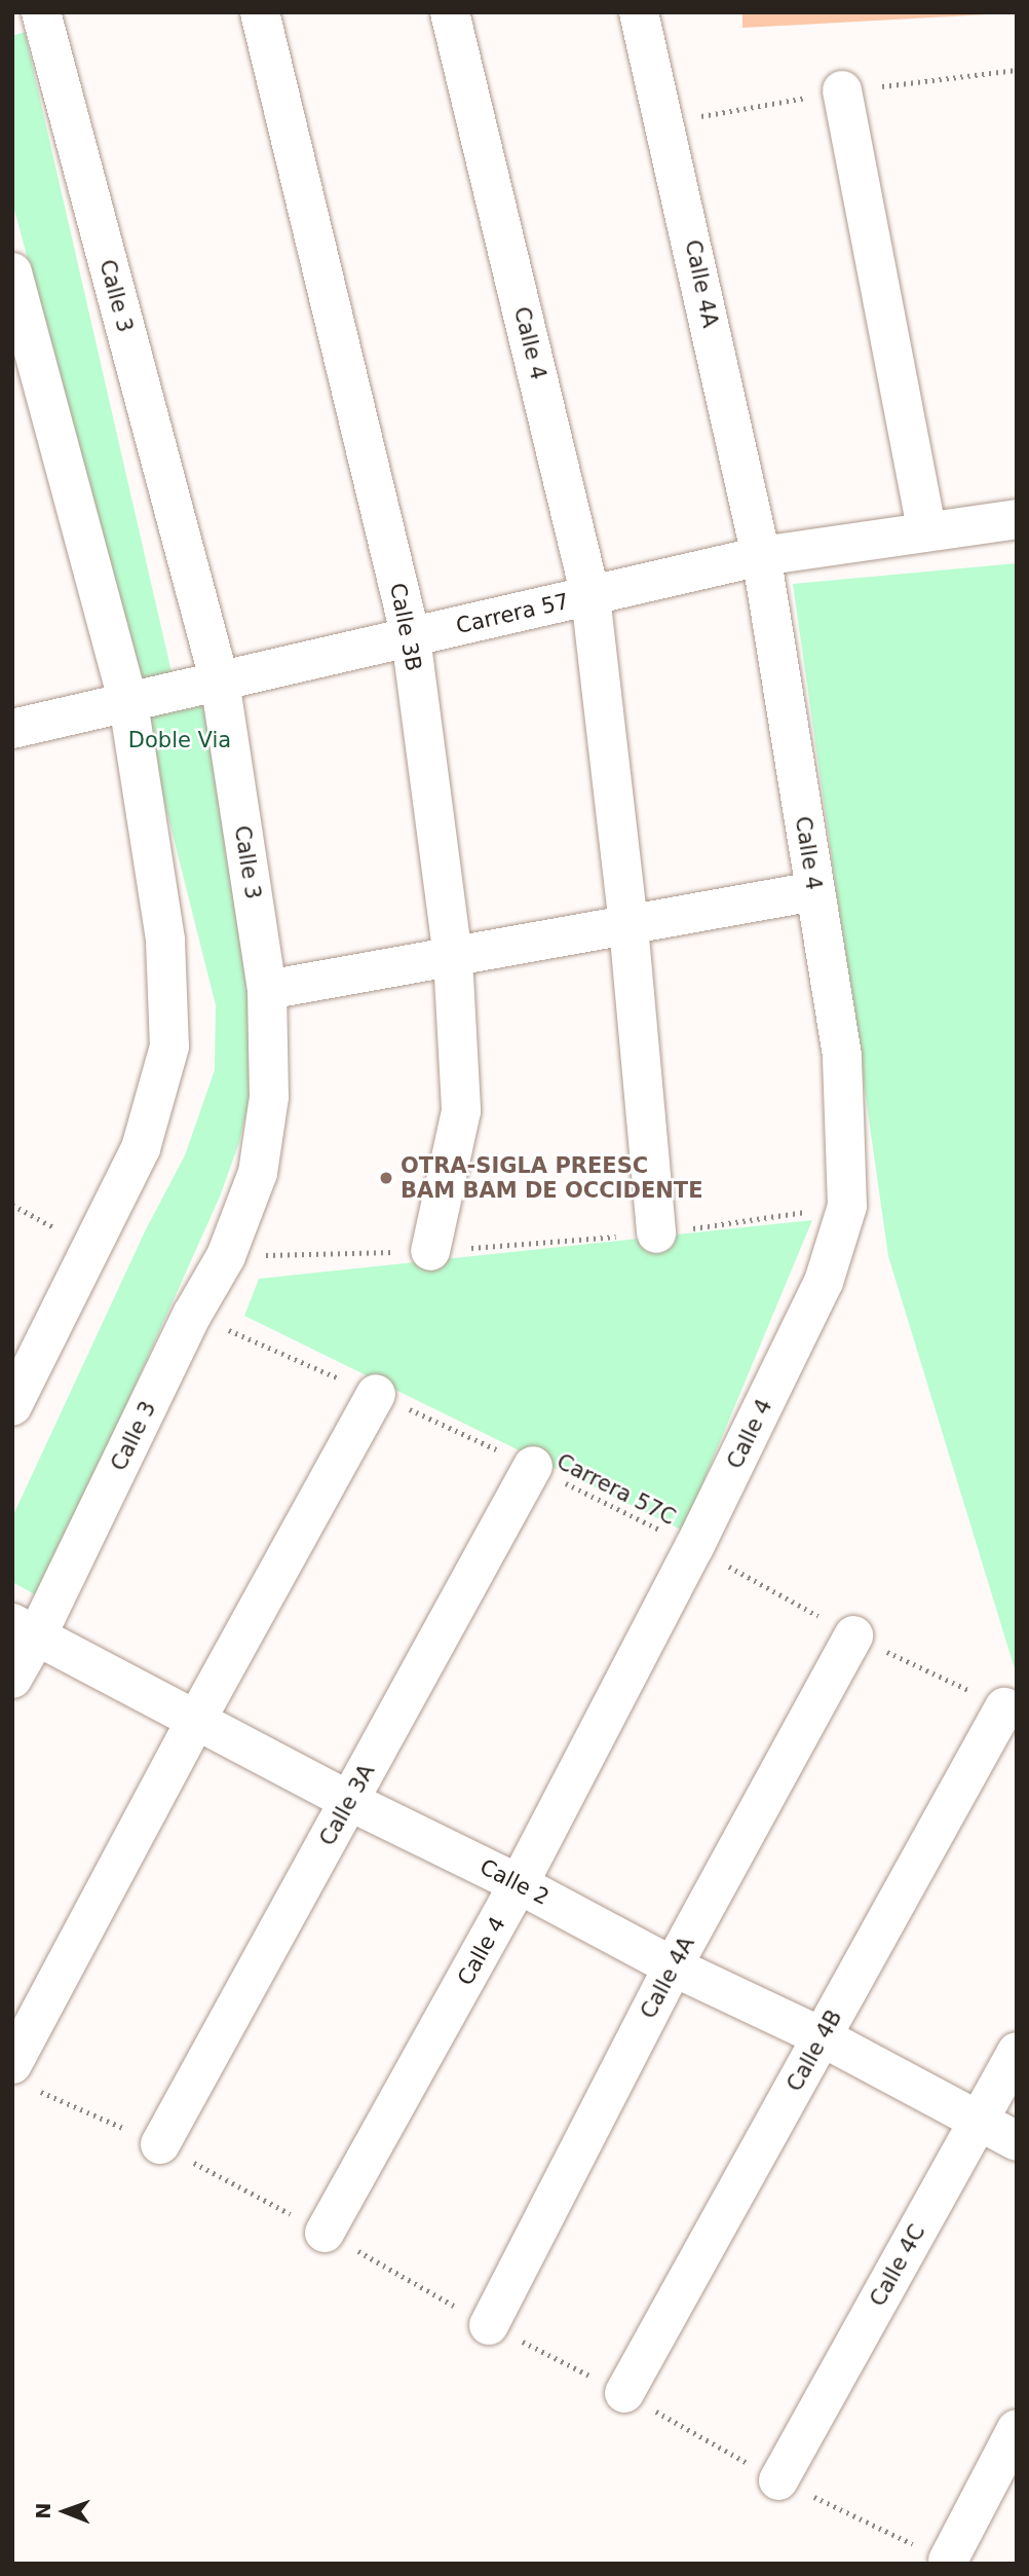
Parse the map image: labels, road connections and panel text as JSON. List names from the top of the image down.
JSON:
{
  "streets": {
    "street": [
      "Calle 4A",
      "Calle 3",
      "Calle 4",
      "Carrera 57",
      "Calle 3B",
      "Calle 3A",
      "Calle 2",
      "Calle 4B",
      "Calle 4C"
    ],
    "path": ["Carrera 57C"]
  },
  "crossings": [
    ["Calle 4A", "Calle 4"],
    ["Calle 4A", "Carrera 57"],
    ["Calle 4A", "Carrera 57C"],
    ["Calle 4A", "Calle 2"],
    ["Calle 3", "Carrera 57"],
    ["Calle 3", "Carrera 57C"],
    ["Calle 3", "Calle 2"],
    ["Calle 4", "Carrera 57"],
    ["Calle 4", "Carrera 57C"],
    ["Calle 4", "Calle 2"],
    ["Carrera 57", "Calle 3B"],
    ["Carrera 57C", "Calle 3A"],
    ["Carrera 57C", "Calle 4B"],
    ["Calle 3A", "Calle 2"],
    ["Calle 2", "Calle 4B"],
    ["Calle 2", "Calle 4C"]
  ],
  "parks": ["Doble Via"],
  "places": ["OTRA-SIGLA PREESC BAM BAM DE OCCIDENTE"],
  "north": "left"
}
